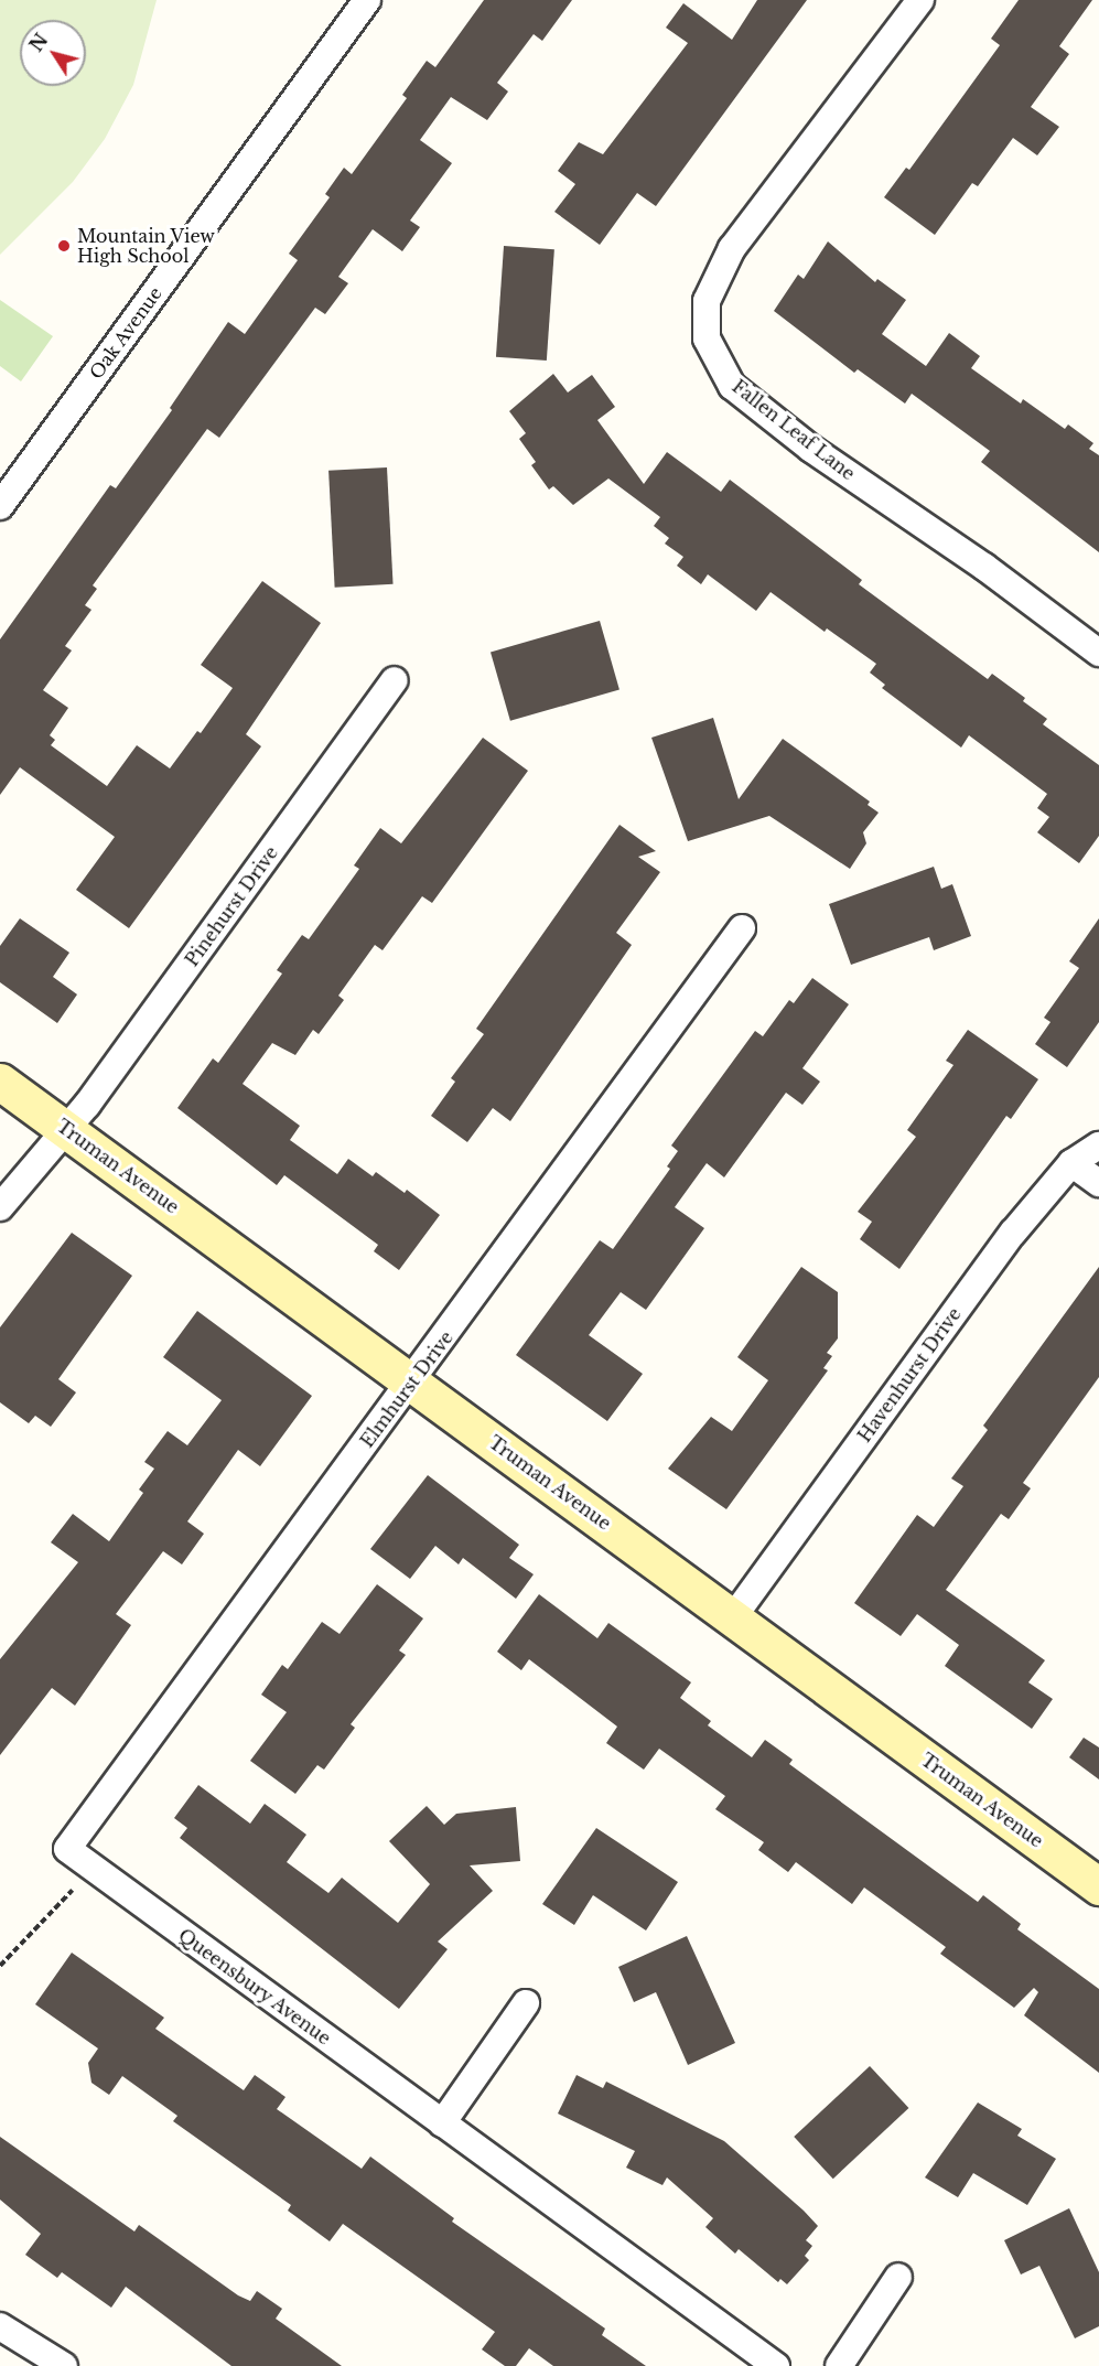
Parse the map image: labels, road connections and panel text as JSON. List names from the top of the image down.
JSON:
{
  "streets": {
    "street": [
      "Oak Avenue",
      "Fallen Leaf Lane",
      "Pinehurst Drive",
      "Truman Avenue",
      "Havenhurst Drive",
      "Elmhurst Drive",
      "Queensbury Avenue"
    ]
  },
  "crossings": [
    ["Pinehurst Drive", "Truman Avenue"],
    ["Truman Avenue", "Havenhurst Drive"],
    ["Truman Avenue", "Elmhurst Drive"],
    ["Elmhurst Drive", "Queensbury Avenue"]
  ],
  "places": ["Mountain View High School"],
  "north": "top left"
}
